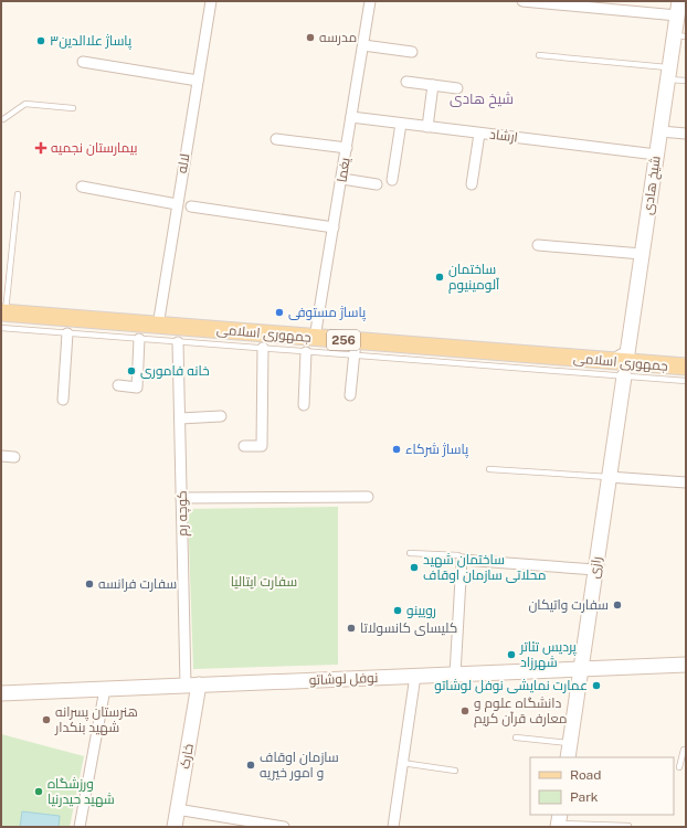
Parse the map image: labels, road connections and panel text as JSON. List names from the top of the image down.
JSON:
{
  "streets": {
    "main road": ["جمهوری اسلامی", "256"],
    "street": [
      "ارشاد",
      "لاله",
      "یغما",
      "شیخ هادی",
      "کوچه رم",
      "رازی",
      "نوفل لوشاتو",
      "خارک"
    ]
  },
  "crossings": [
    ["ارشاد", "یغما"],
    ["ارشاد", "شیخ هادی"],
    ["لاله", "جمهوری اسلامی"],
    ["یغما", "جمهوری اسلامی"],
    ["شیخ هادی", "جمهوری اسلامی"],
    ["شیخ هادی", "رازی"],
    ["جمهوری اسلامی", "کوچه رم"],
    ["جمهوری اسلامی", "رازی"],
    ["کوچه رم", "نوفل لوشاتو"],
    ["کوچه رم", "خارک"],
    ["رازی", "نوفل لوشاتو"],
    ["نوفل لوشاتو", "خارک"]
  ],
  "districts": ["شیخ هادی"],
  "parks": ["سفارت ایتالیا"],
  "places": {
    "other": [
      "مدرسه",
      "پاساژ علاالدین۳",
      "ساختمان آلومینیوم",
      "پاساژ مستوفی",
      "خانه فاموری",
      "پاساژ شرکاء",
      "ساختمان شهید محلاتی سازمان اوقاف",
      "سفارت فرانسه",
      "سفارت واتیکان",
      "رویینو",
      "کلیسای کانسولاتا",
      "پردیس تئاتر شهرزاد",
      "عمارت نمایشی نوفل لوشاتو",
      "دانشگاه علوم و معارف قرآن کریم",
      "هنرستان پسرانه شهید بنکدار",
      "سازمان اوقاف و امور خيريه",
      "ورزشگاه شهید حیدرنیا"
    ],
    "health": ["بیمارستان نجمیه"]
  },
  "legend": ["Road", "Park"]
}
